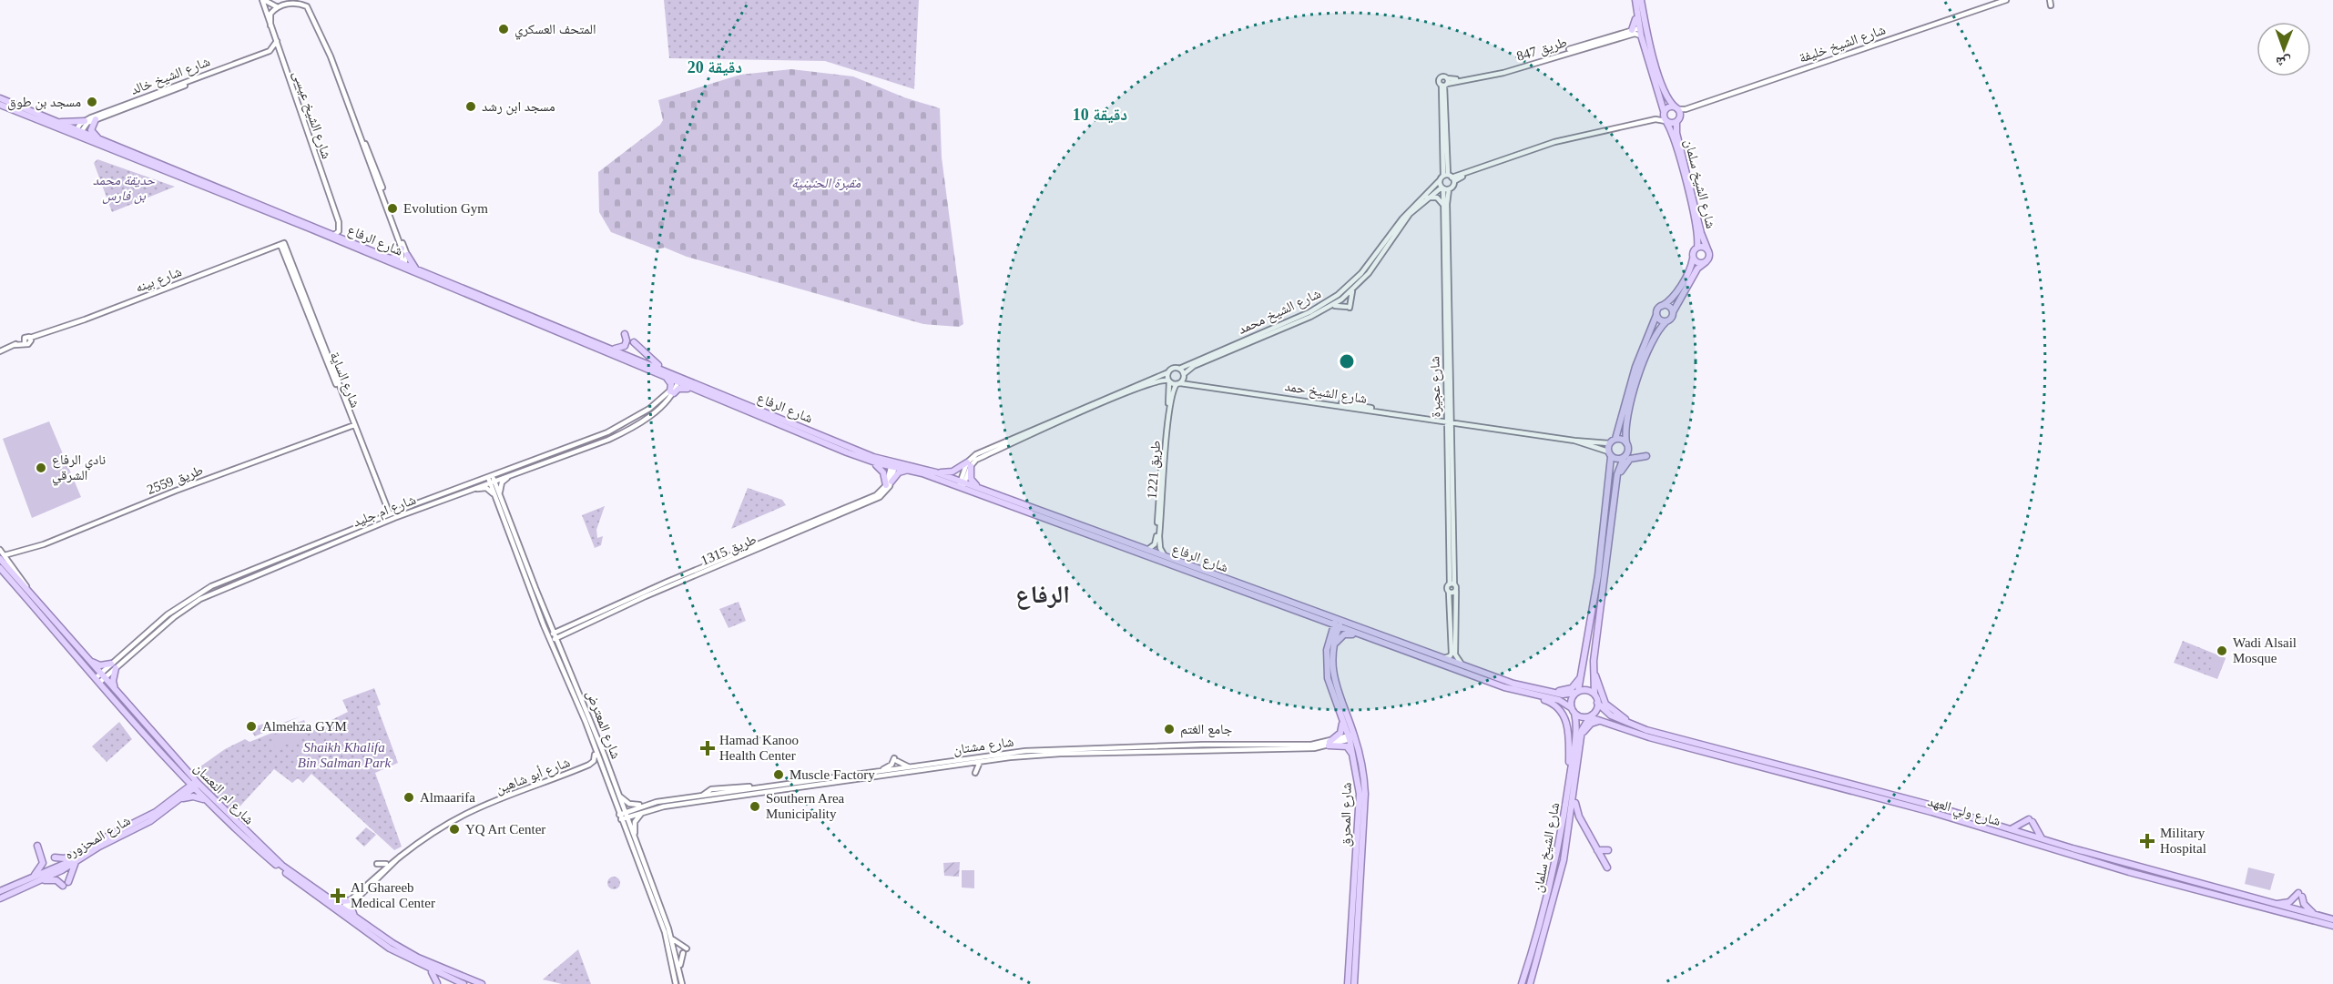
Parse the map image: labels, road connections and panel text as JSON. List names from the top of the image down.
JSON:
{
  "streets": {
    "main road": [
      "شارع الشيخ سلمان",
      "شارع الرفاع",
      "شارع ام النعسان",
      "شارع ولي العهد",
      "شارع المحرق",
      "شارع المحزوره"
    ],
    "street": [
      "شارع الشيخ خليفة",
      "طريق 847",
      "شارع الشيخ خالد",
      "شارع الشيخ عيسى",
      "شارع بينه",
      "شارع الشيخ محمد",
      "شارع الساية",
      "شارع عجيرة",
      "شارع الشيخ حمد",
      "طريق 1221",
      "طريق 2559",
      "شارع ام جليد",
      "طريق 1315",
      "شارع المعترض",
      "شارع مشتان",
      "شارع أبو شاهين"
    ]
  },
  "crossings": [
    ["شارع الشيخ خالد", "شارع الشيخ عيسى"],
    ["شارع الشيخ خالد", "شارع الرفاع"],
    ["شارع الشيخ عيسى", "شارع الرفاع"],
    ["شارع الشيخ سلمان", "شارع الرفاع"],
    ["شارع الشيخ سلمان", "شارع الشيخ محمد"],
    ["شارع الشيخ سلمان", "شارع ولي العهد"],
    ["شارع الرفاع", "طريق 1221"],
    ["شارع الرفاع", "شارع ام جليد"],
    ["شارع الرفاع", "طريق 1315"],
    ["شارع الرفاع", "شارع ولي العهد"],
    ["شارع الرفاع", "شارع المحرق"],
    ["شارع بينه", "شارع الساية"],
    ["شارع الشيخ محمد", "شارع عجيرة"],
    ["شارع الشيخ محمد", "شارع الشيخ حمد"],
    ["شارع الشيخ محمد", "طريق 1221"],
    ["شارع الساية", "طريق 2559"],
    ["شارع الساية", "شارع ام جليد"],
    ["شارع عجيرة", "شارع الشيخ حمد"],
    ["شارع الشيخ حمد", "طريق 1221"],
    ["طريق 2559", "شارع ام النعسان"],
    ["شارع ام جليد", "شارع المعترض"],
    ["شارع ام جليد", "شارع ام النعسان"],
    ["طريق 1315", "شارع المعترض"],
    ["شارع المعترض", "شارع مشتان"],
    ["شارع المعترض", "شارع أبو شاهين"],
    ["شارع مشتان", "شارع المحرق"],
    ["شارع أبو شاهين", "شارع ام النعسان"],
    ["شارع ام النعسان", "شارع المحزوره"]
  ],
  "districts": ["الرفاع"],
  "parks": ["حديقة محمد بن فارس", "مقبرة الحنينية", "Shaikh Khalifa Bin Salman Park"],
  "places": {
    "other": [
      "المتحف العسكري",
      "مسجد بن طوق",
      "مسجد ابن رشد",
      "Evolution Gym",
      "نادي الرفاع الشرقي",
      "Wadi Alsail Mosque",
      "Almehza GYM",
      "جامع الغتم",
      "Muscle Factory",
      "Almaarifa",
      "Southern Area Municipality",
      "YQ Art Center"
    ],
    "health": ["Hamad Kanoo Health Center", "Military Hospital", "Al Ghareeb Medical Center"]
  },
  "north": "bottom",
  "rings": ["20 دقيقة", "10 دقيقة"]
}
